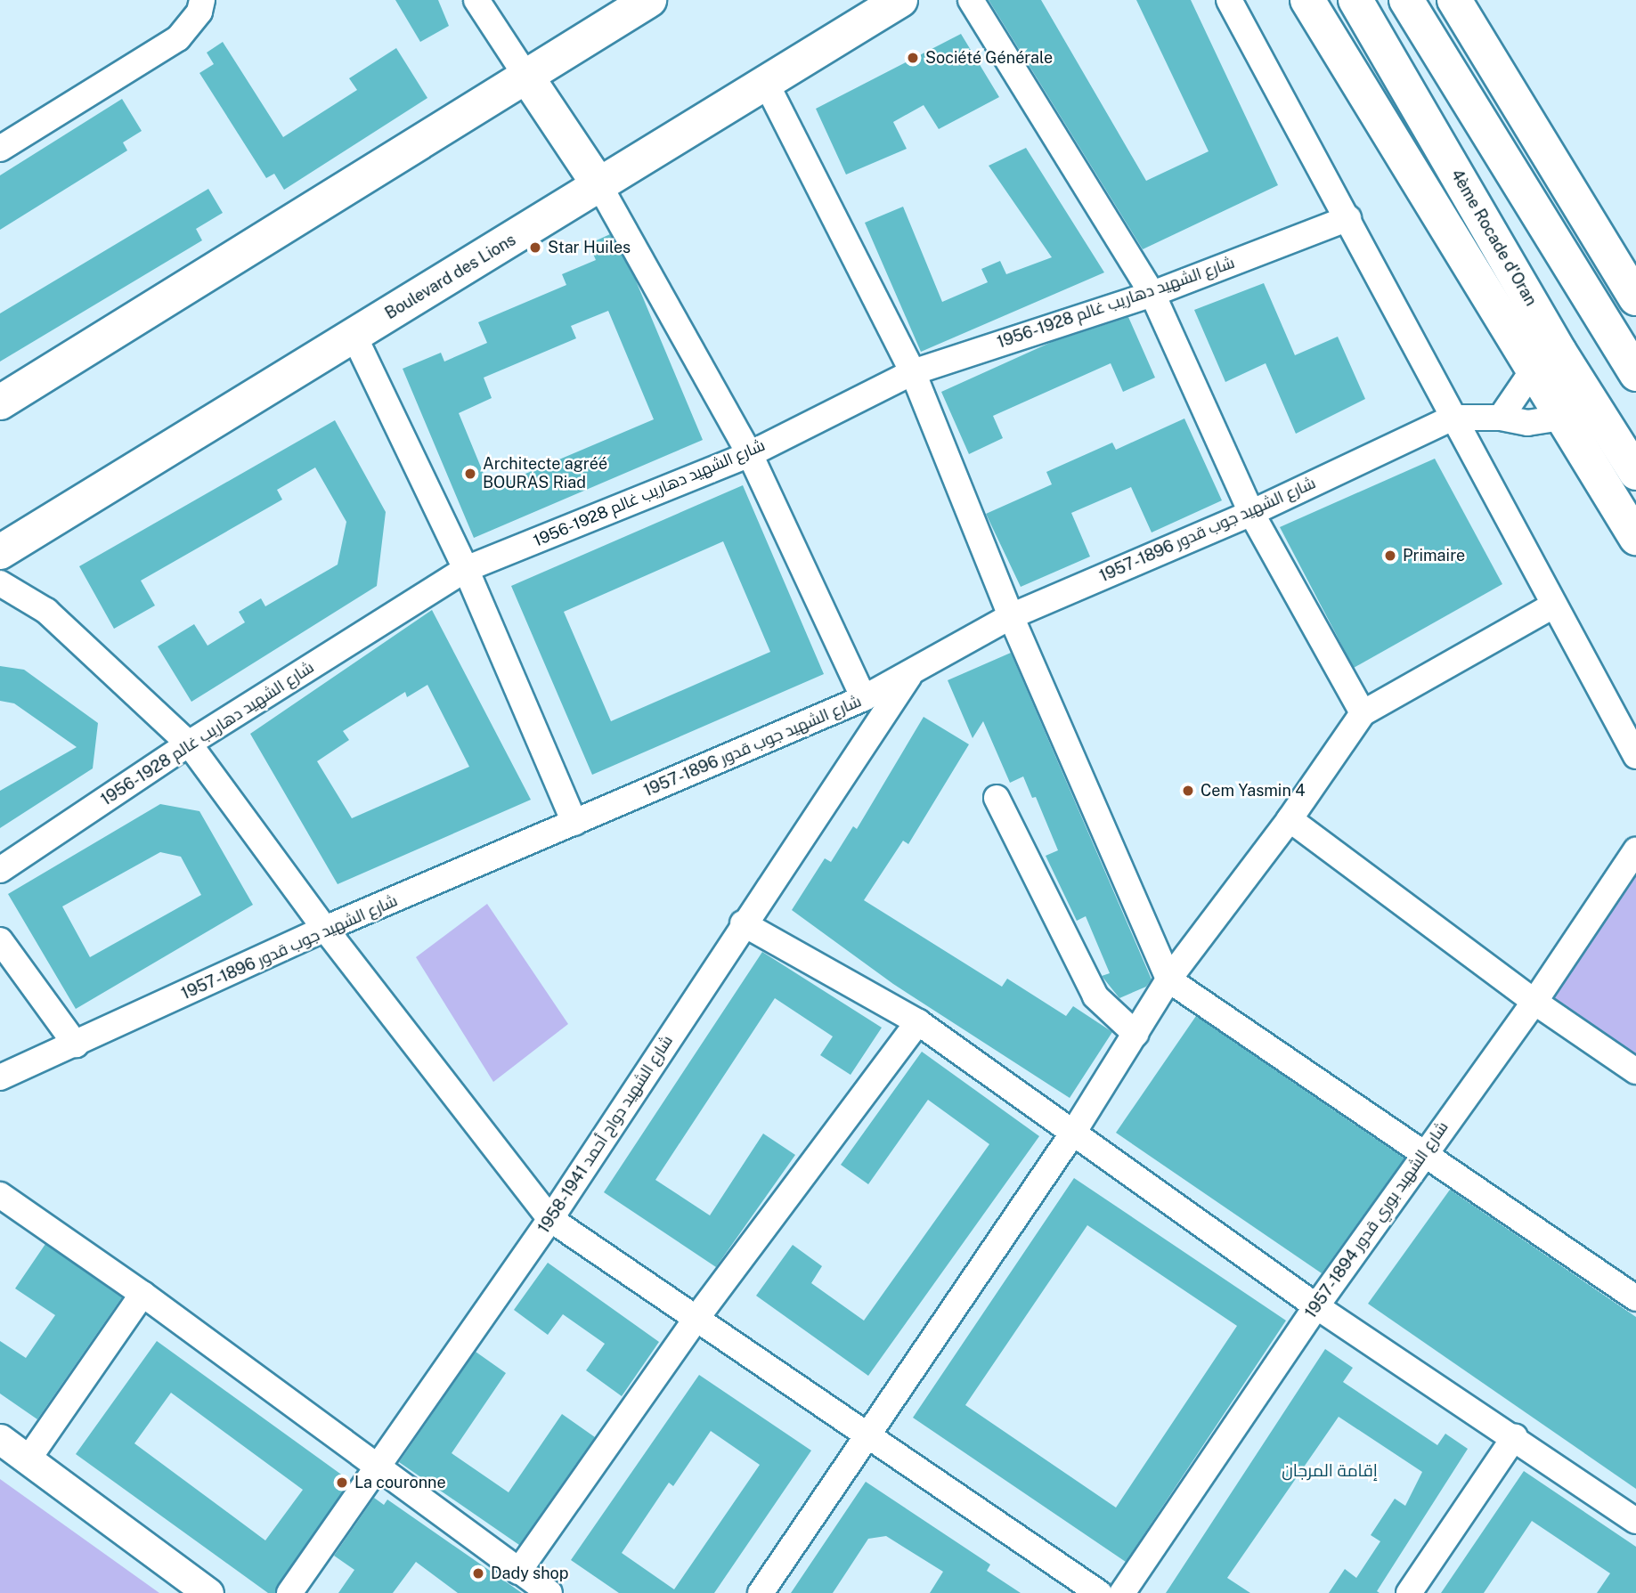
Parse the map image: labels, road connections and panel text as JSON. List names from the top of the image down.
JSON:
{
  "streets": {
    "main road": ["4ème Rocade d'Oran", "Boulevard des Lions"],
    "street": [
      "شارع الشهيد دهاريب غالم 1928-1956",
      "شارع الشهيد جوب قدور 1896-1957",
      "شارع الشهيد دواح أحمد 1941-1958",
      "شارع الشهيد بوري قدور 1894-1957"
    ]
  },
  "crossings": [
    ["شارع الشهيد جوب قدور 1896-1957", "شارع الشهيد دواح أحمد 1941-1958"]
  ],
  "districts": ["إقامة المرجان"],
  "places": [
    "Société Générale",
    "Star Huiles",
    "Architecte agréé BOURAS Riad",
    "Primaire",
    "Cem Yasmin 4",
    "La couronne",
    "Dady shop"
  ]
}
